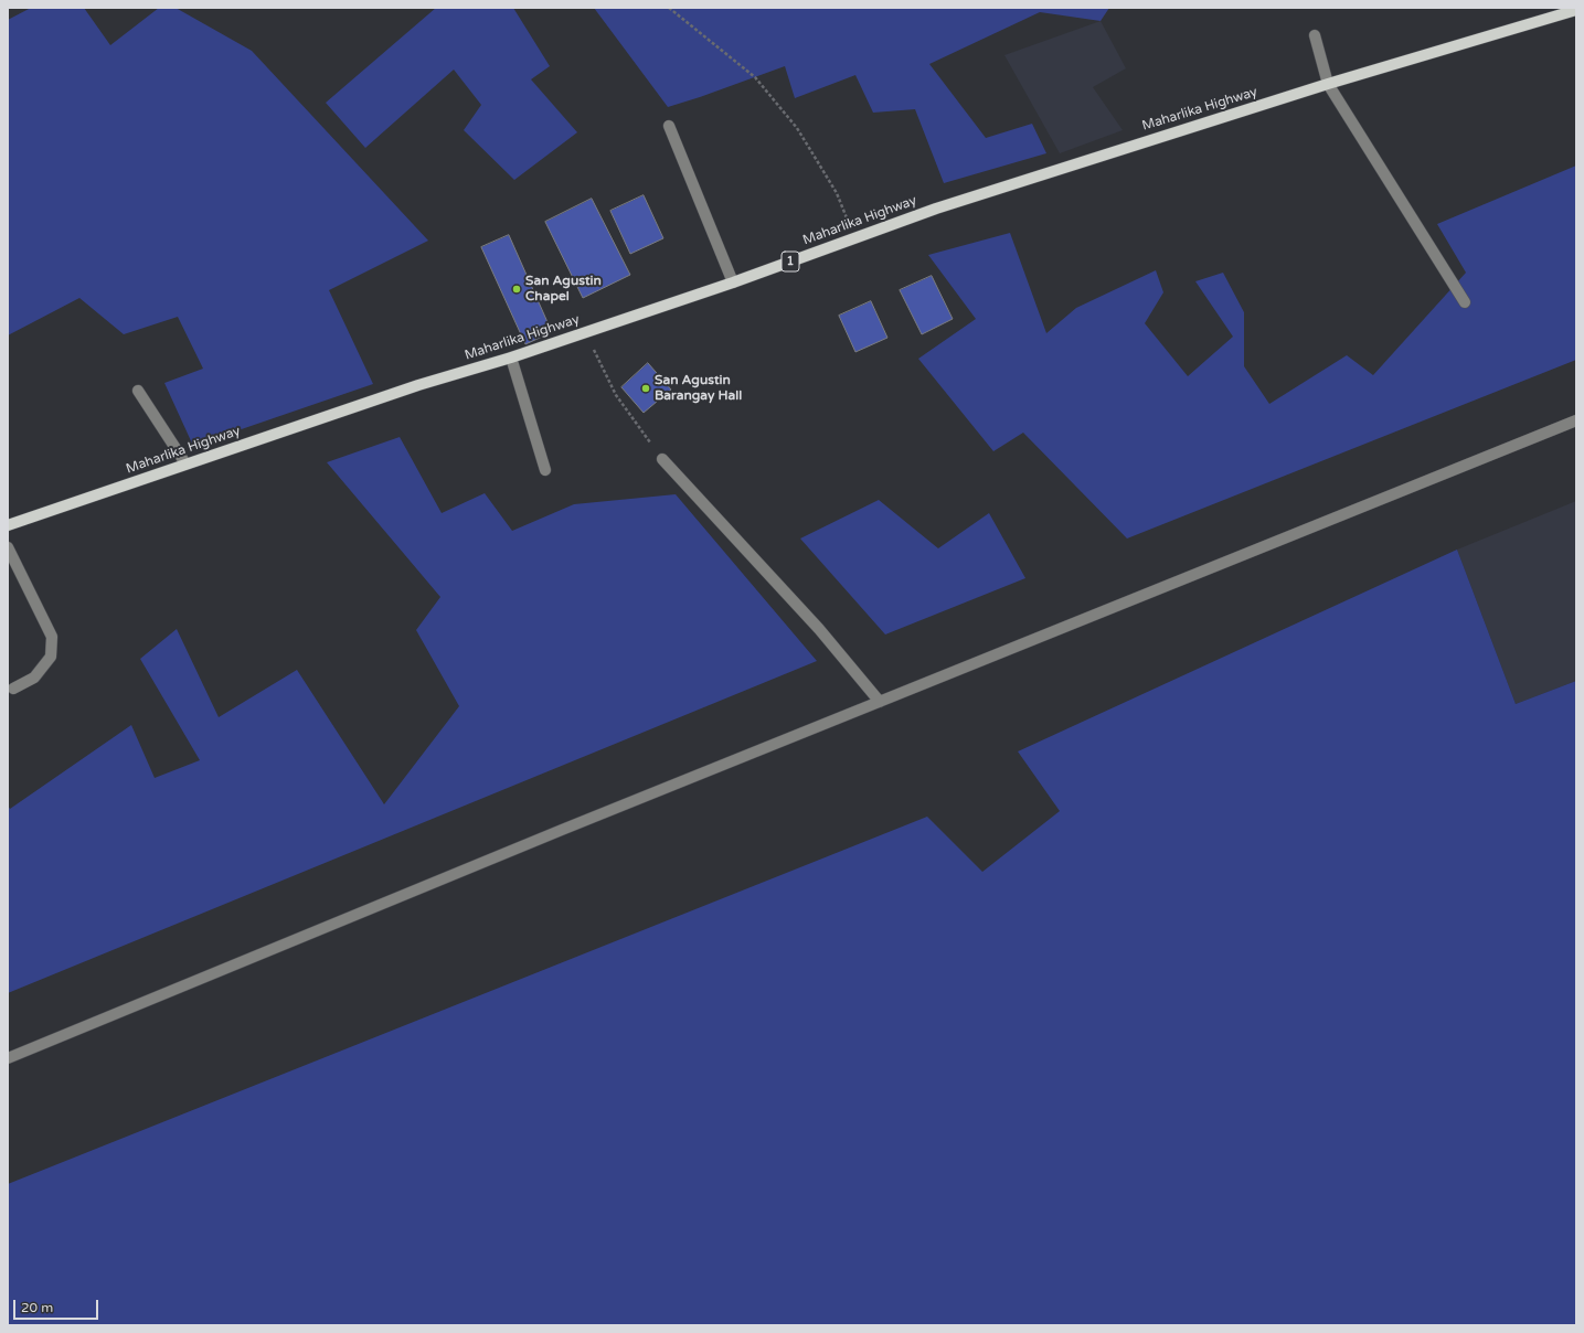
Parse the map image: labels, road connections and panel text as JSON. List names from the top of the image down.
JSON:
{
  "streets": {
    "main road": ["Maharlika Highway", "1"]
  },
  "places": ["San Agustin Chapel", "San Agustin Barangay Hall"],
  "scale_bar": "20 m"
}
